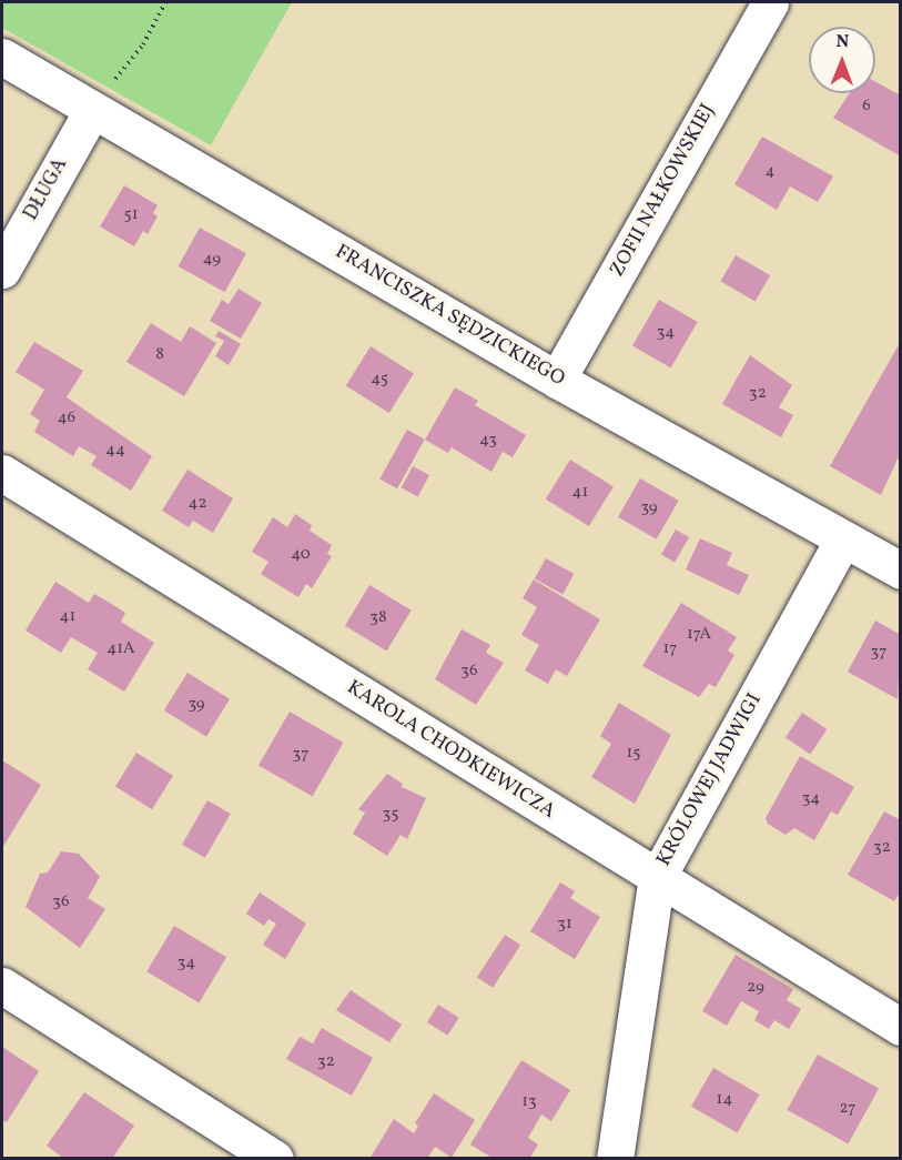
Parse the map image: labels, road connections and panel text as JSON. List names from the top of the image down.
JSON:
{
  "streets": {
    "street": [
      "DŁUGA",
      "ZOFII NAŁKOWSKIEJ",
      "FRANCISZKA SĘDZICKIEGO",
      "KAROLA CHODKIEWICZA",
      "KRÓLOWEJ JADWIGI"
    ]
  },
  "crossings": [
    ["DŁUGA", "FRANCISZKA SĘDZICKIEGO"],
    ["ZOFII NAŁKOWSKIEJ", "FRANCISZKA SĘDZICKIEGO"],
    ["FRANCISZKA SĘDZICKIEGO", "KRÓLOWEJ JADWIGI"],
    ["KAROLA CHODKIEWICZA", "KRÓLOWEJ JADWIGI"]
  ],
  "house_numbers": [
    "6",
    "4",
    "51",
    "49",
    "34",
    "8",
    "45",
    "32",
    "46",
    "43",
    "44",
    "41",
    "42",
    "39",
    "40",
    "41",
    "38",
    "17A",
    "41A",
    "17",
    "37",
    "36",
    "39",
    "15",
    "37",
    "34",
    "35",
    "32",
    "36",
    "31",
    "34",
    "29",
    "32",
    "14",
    "13",
    "27"
  ],
  "north": "top"
}
